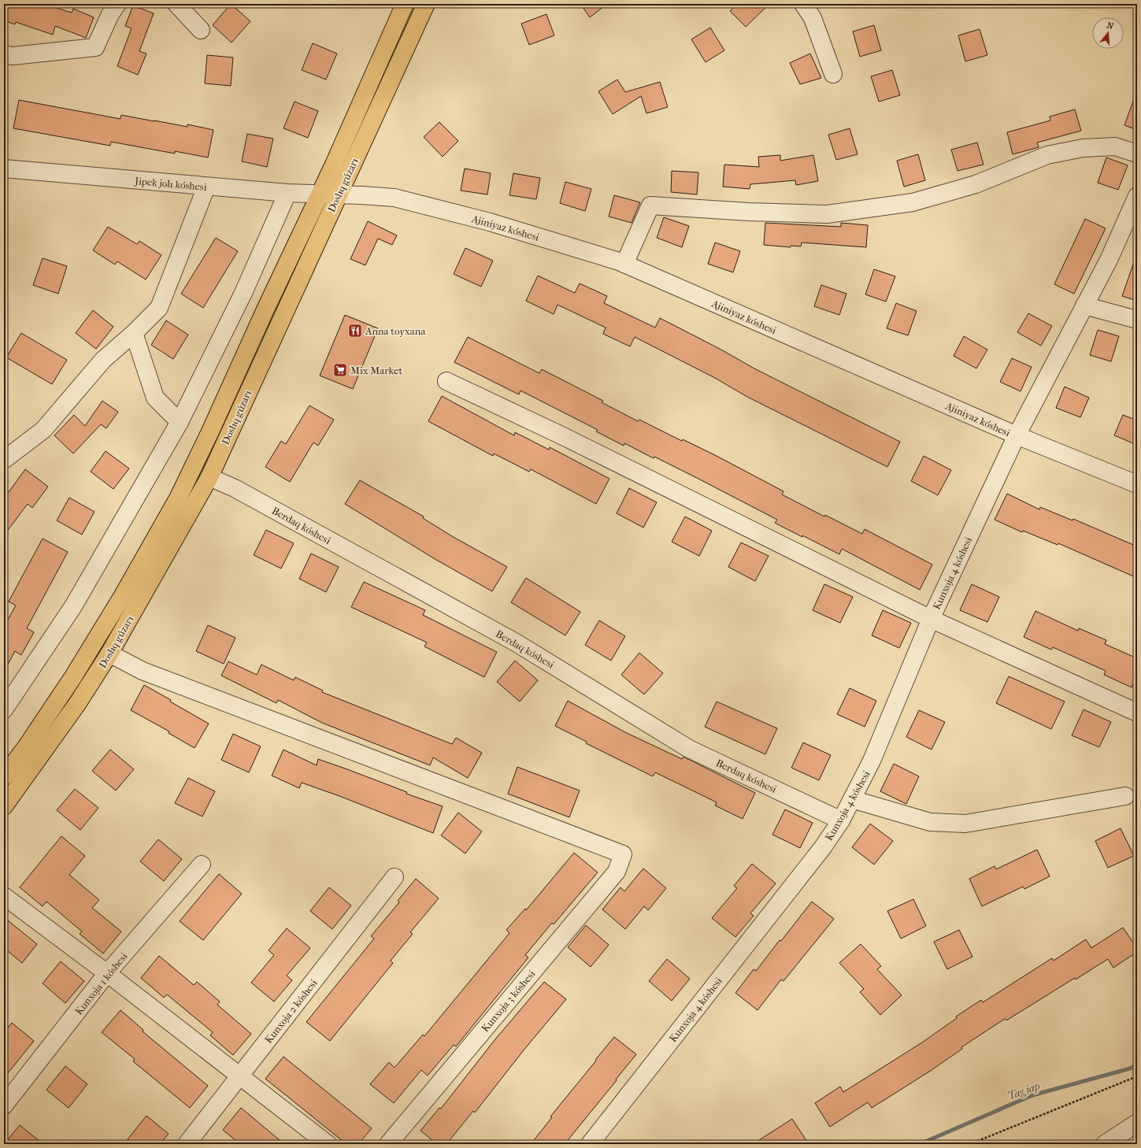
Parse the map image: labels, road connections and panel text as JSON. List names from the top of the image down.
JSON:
{
  "streets": {
    "main road": ["Doslıq gúzarı"],
    "street": [
      "Jipek jolı kóshesi",
      "Ajiniyaz kóshesi",
      "Berdaq kóshesi",
      "Kunxoja 4 kóshesi",
      "Kunxoja 1 kóshesi",
      "Kunxoja 3 kóshesi",
      "Kunxoja 2 kóshesi"
    ]
  },
  "crossings": [
    ["Jipek jolı kóshesi", "Doslıq gúzarı"],
    ["Jipek jolı kóshesi", "Ajiniyaz kóshesi"],
    ["Doslıq gúzarı", "Ajiniyaz kóshesi"],
    ["Doslıq gúzarı", "Berdaq kóshesi"],
    ["Doslıq gúzarı", "Kunxoja 3 kóshesi"],
    ["Ajiniyaz kóshesi", "Kunxoja 4 kóshesi"],
    ["Berdaq kóshesi", "Kunxoja 4 kóshesi"]
  ],
  "water": ["Tag jap"],
  "places": {
    "restaurant": ["Anna toyxana"],
    "supermarket": ["Mix Market"]
  },
  "north": "top"
}
